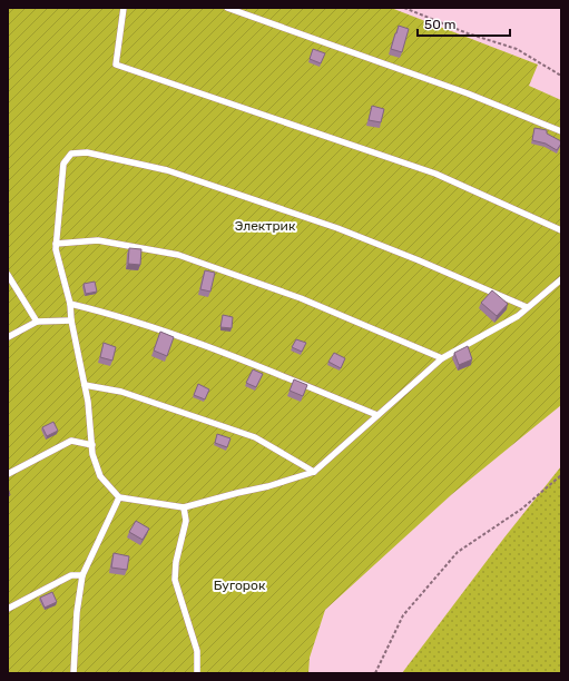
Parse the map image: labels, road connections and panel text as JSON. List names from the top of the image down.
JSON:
{
  "parks": ["Электрик", "Бугорок"],
  "scale_bar": "50 m"
}
